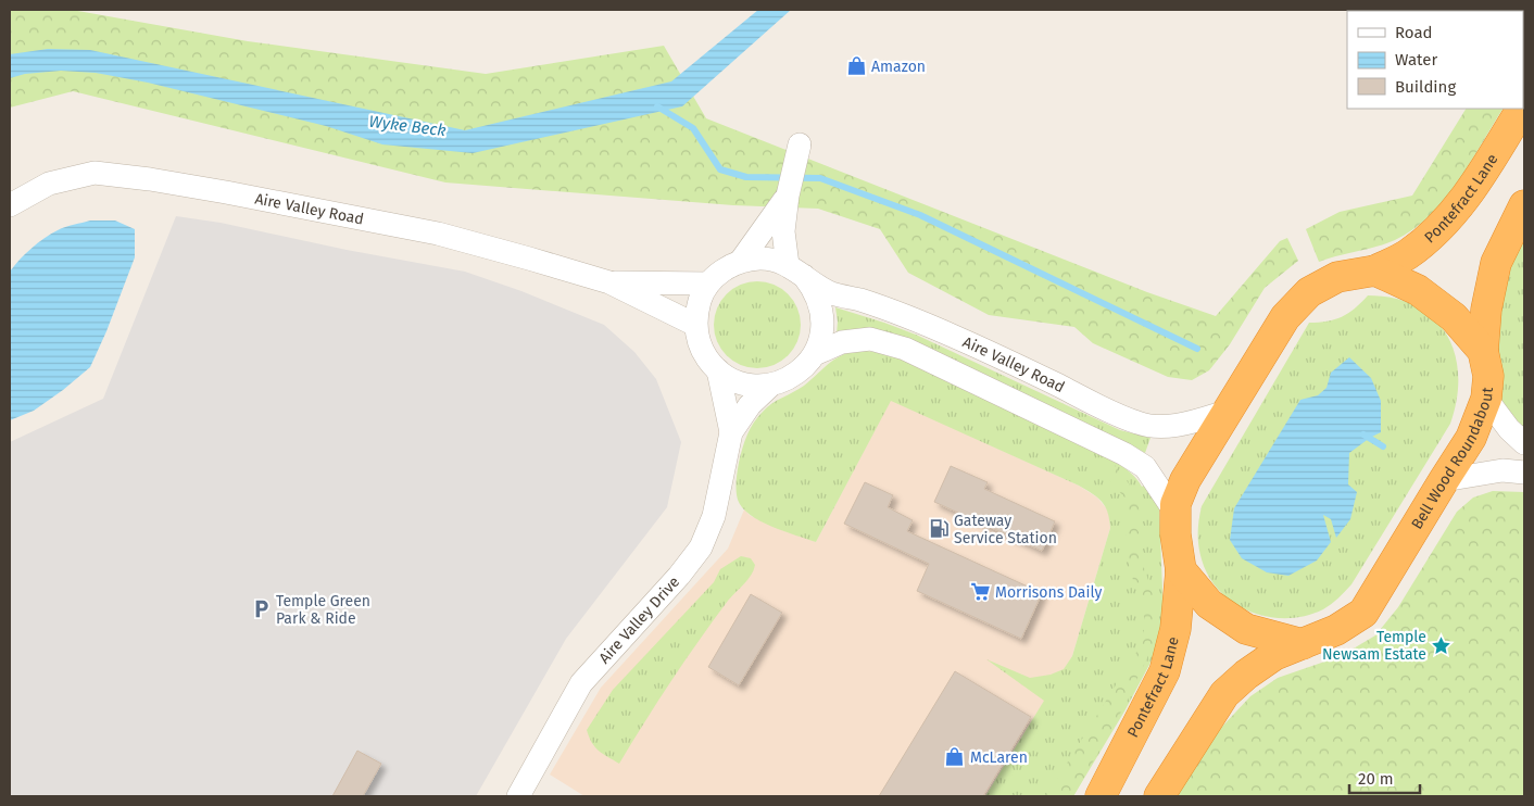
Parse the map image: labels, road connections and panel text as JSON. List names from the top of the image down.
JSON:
{
  "streets": {
    "highway": ["Pontefract Lane", "Bell Wood Roundabout"],
    "street": ["Aire Valley Road", "Aire Valley Drive"]
  },
  "crossings": [
    ["Pontefract Lane", "Bell Wood Roundabout"],
    ["Aire Valley Road", "Aire Valley Drive"]
  ],
  "water": ["Wyke Beck"],
  "places": {
    "shop": ["Amazon", "McLaren"],
    "fuel station": ["Gateway Service Station"],
    "supermarket": ["Morrisons Daily"],
    "parking": ["Temple Green Park & Ride"],
    "place": ["Temple Newsam Estate"]
  },
  "legend": ["Road", "Water", "Building"],
  "scale_bar": "20 m"
}
